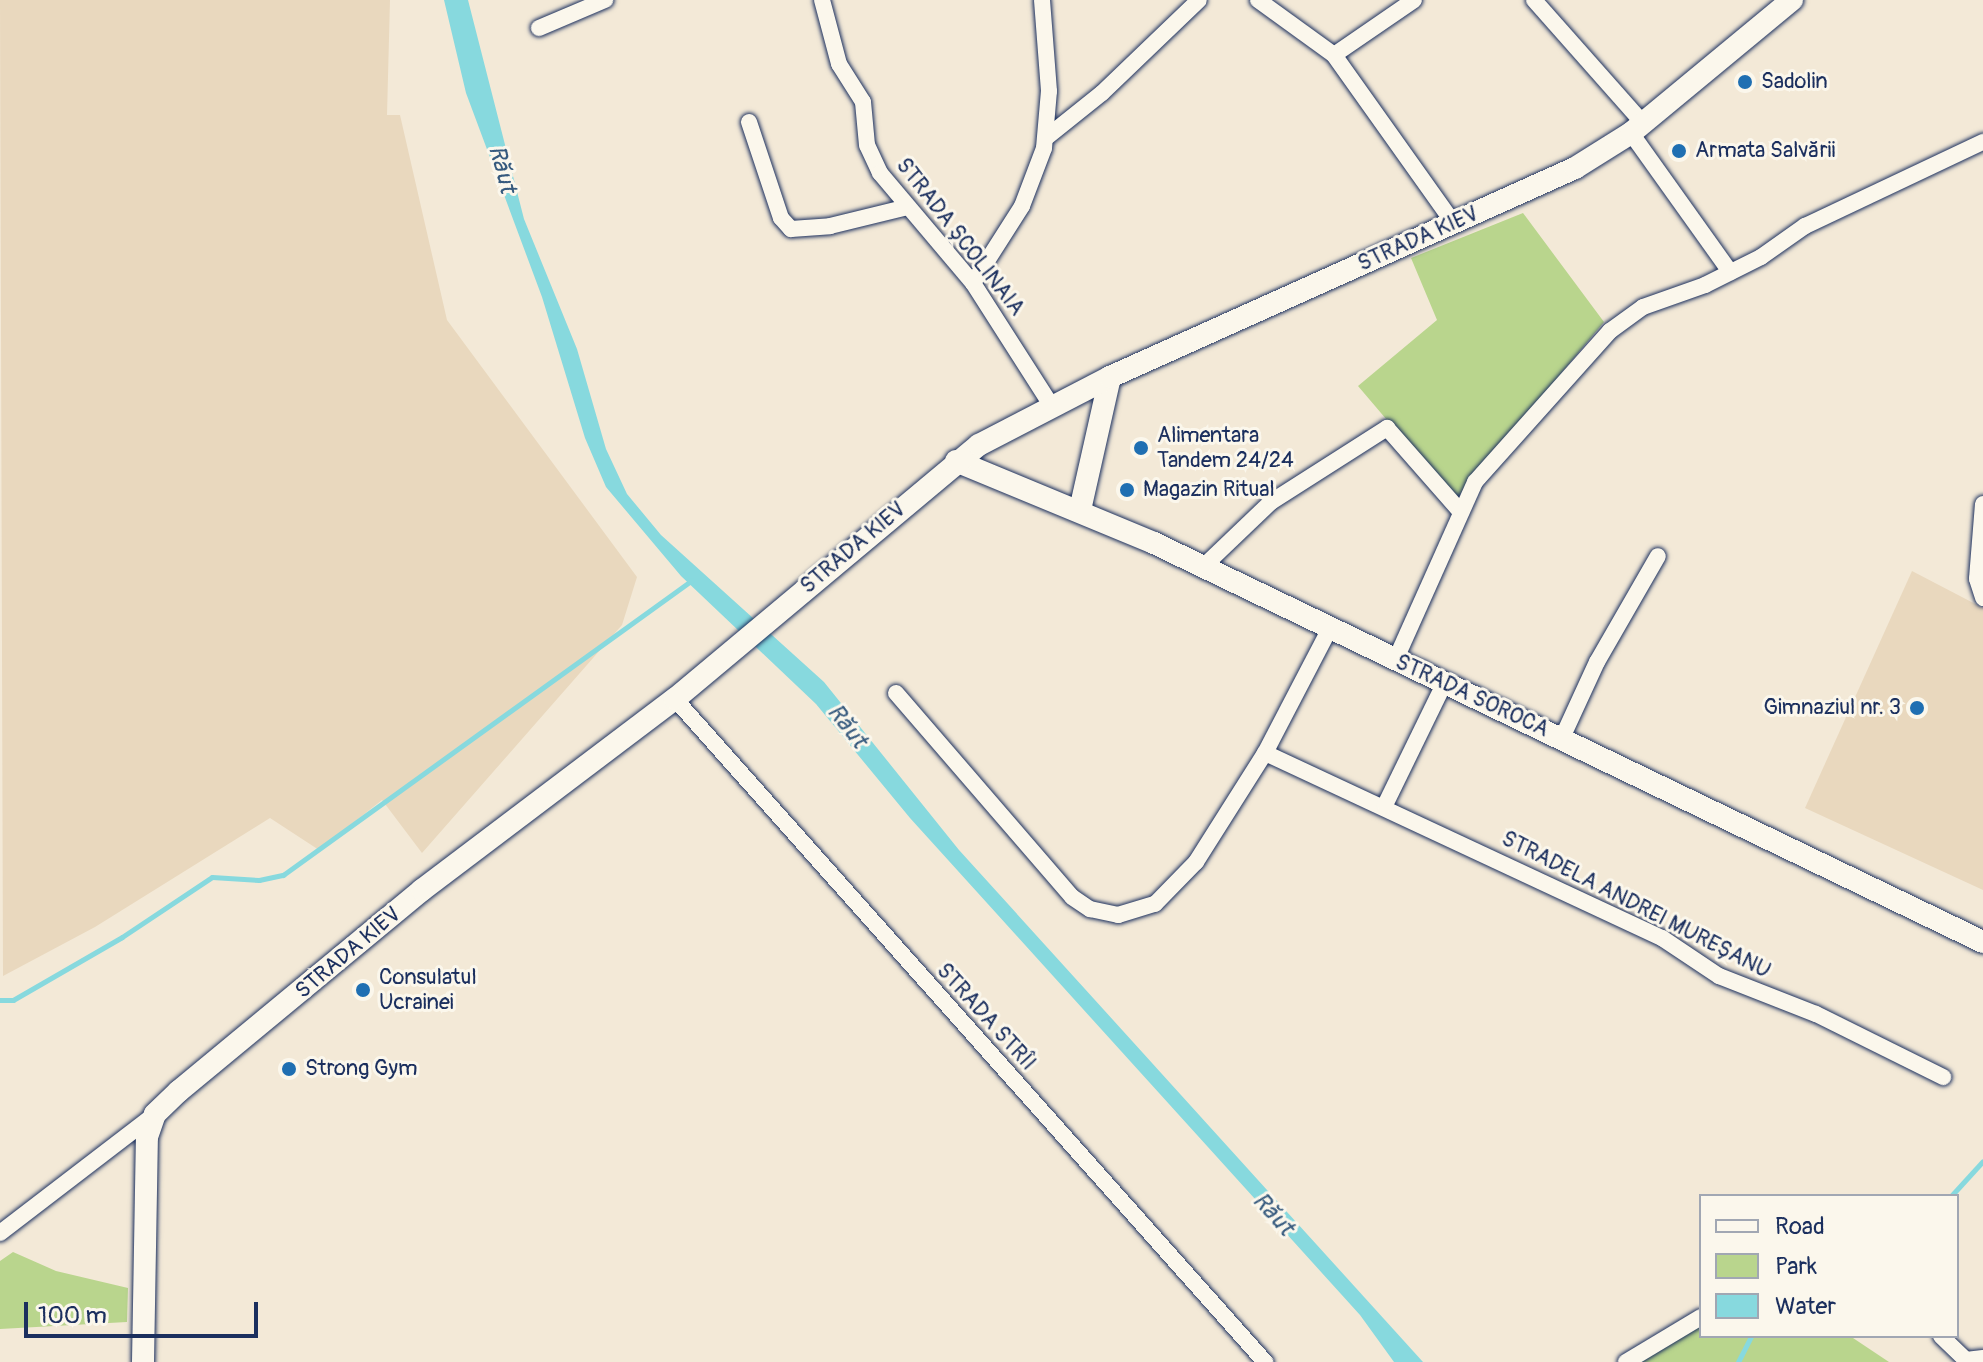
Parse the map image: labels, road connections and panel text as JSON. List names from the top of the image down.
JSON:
{
  "streets": {
    "main road": ["STRADA KIEV", "STRADA SOROCA"],
    "street": ["STRADA ȘCOLINAIA", "STRADELA ANDREI MUREȘANU", "STRADA STRÎI"]
  },
  "crossings": [
    ["STRADA ȘCOLINAIA", "STRADA KIEV"],
    ["STRADA KIEV", "STRADA SOROCA"],
    ["STRADA KIEV", "STRADA STRÎI"]
  ],
  "water": ["Răut"],
  "places": [
    "Sadolin",
    "Armata Salvării",
    "Alimentara Tandem 24/24",
    "Magazin Ritual",
    "Gimnaziul nr. 3",
    "Consulatul Ucrainei",
    "Strong Gym"
  ],
  "legend": ["Road", "Park", "Water"],
  "scale_bar": "100 m"
}
